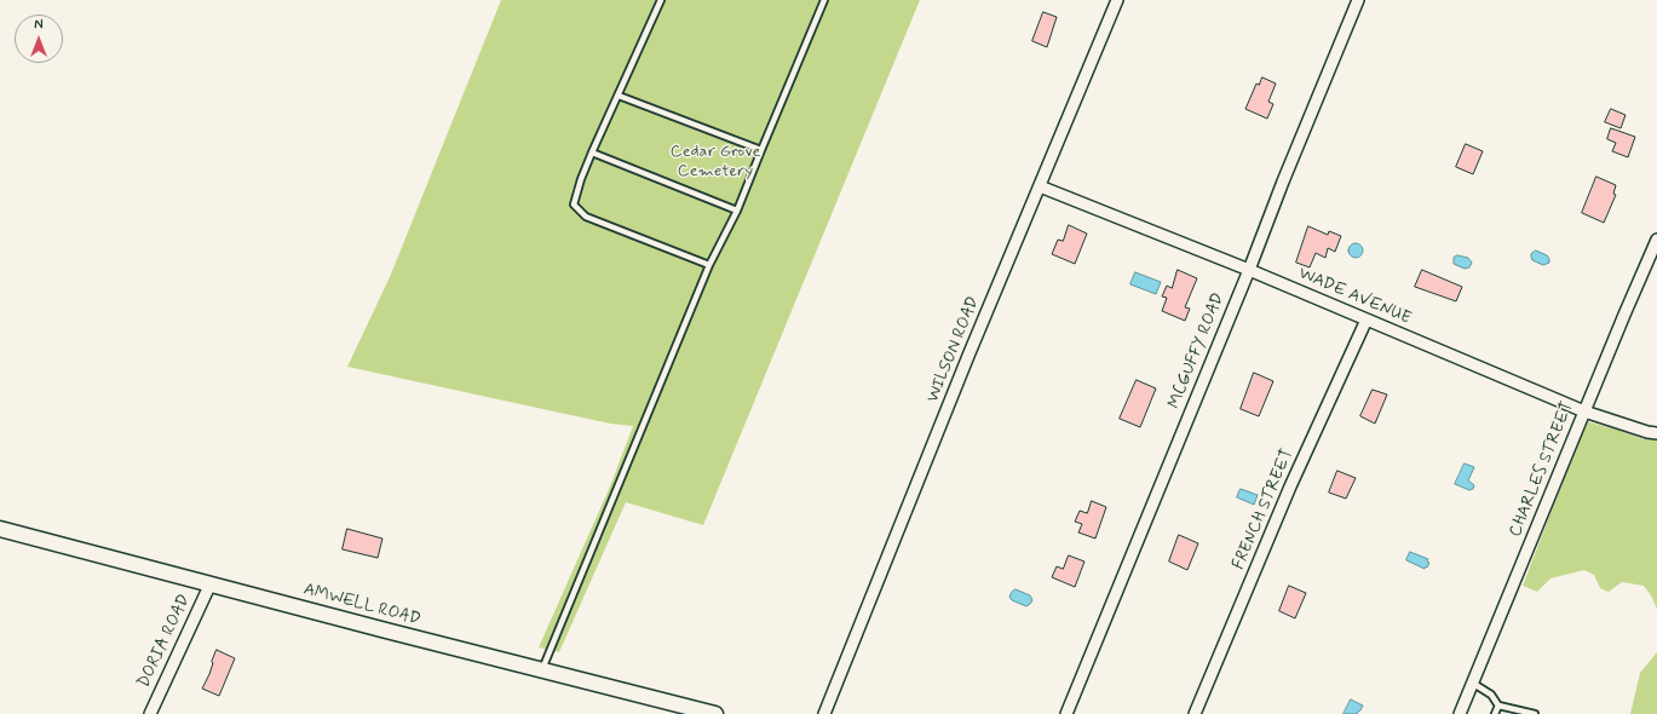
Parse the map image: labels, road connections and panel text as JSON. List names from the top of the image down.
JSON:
{
  "streets": {
    "main road": ["AMWELL ROAD"],
    "street": [
      "WADE AVENUE",
      "WILSON ROAD",
      "MCGUFFY ROAD",
      "CHARLES STREET",
      "FRENCH STREET",
      "DORIA ROAD"
    ]
  },
  "crossings": [
    ["WADE AVENUE", "WILSON ROAD"],
    ["WADE AVENUE", "MCGUFFY ROAD"],
    ["WADE AVENUE", "CHARLES STREET"],
    ["WADE AVENUE", "FRENCH STREET"],
    ["AMWELL ROAD", "DORIA ROAD"]
  ],
  "parks": ["Cedar Grove Cemetery"],
  "north": "top"
}
